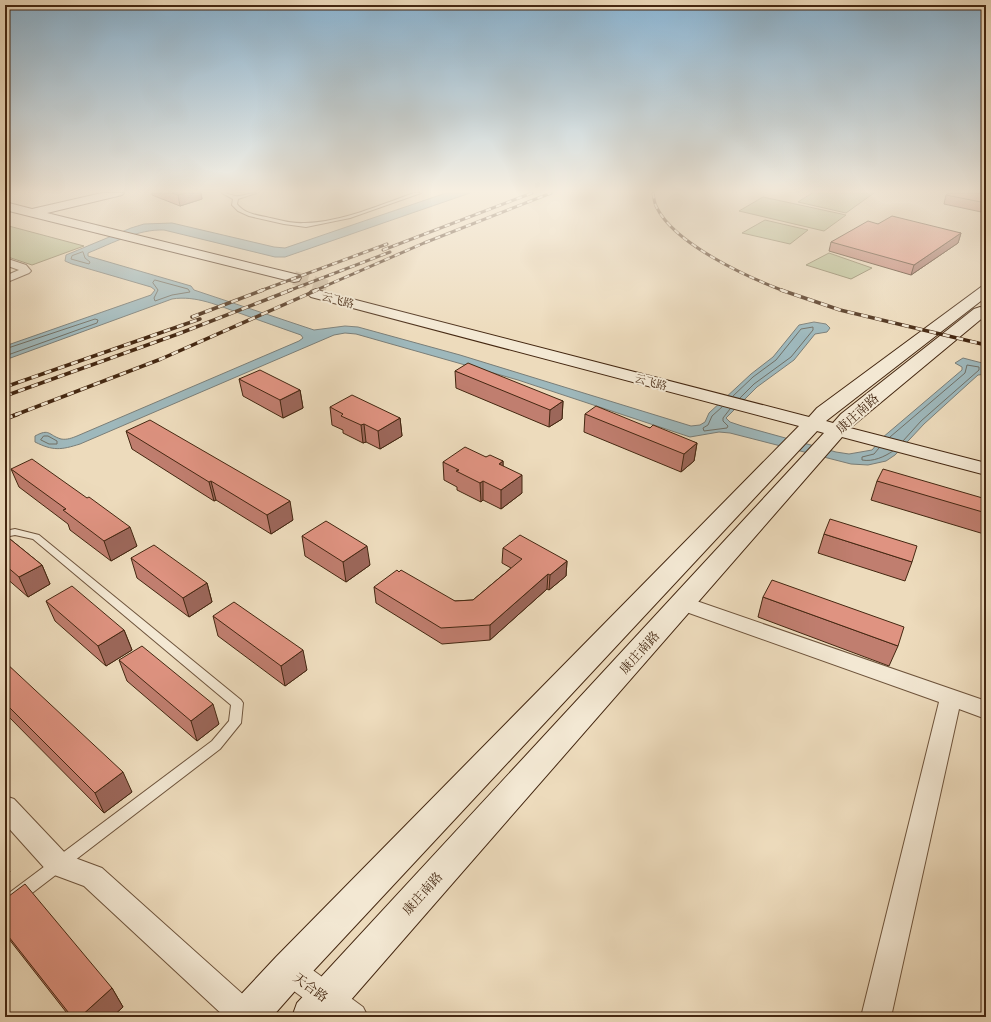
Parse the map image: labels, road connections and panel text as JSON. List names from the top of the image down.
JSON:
{
  "streets": {
    "main road": ["云飞路", "康庄南路"],
    "street": ["天合路"]
  },
  "crossings": [
    ["云飞路", "康庄南路"],
    ["康庄南路", "天合路"]
  ]
}
